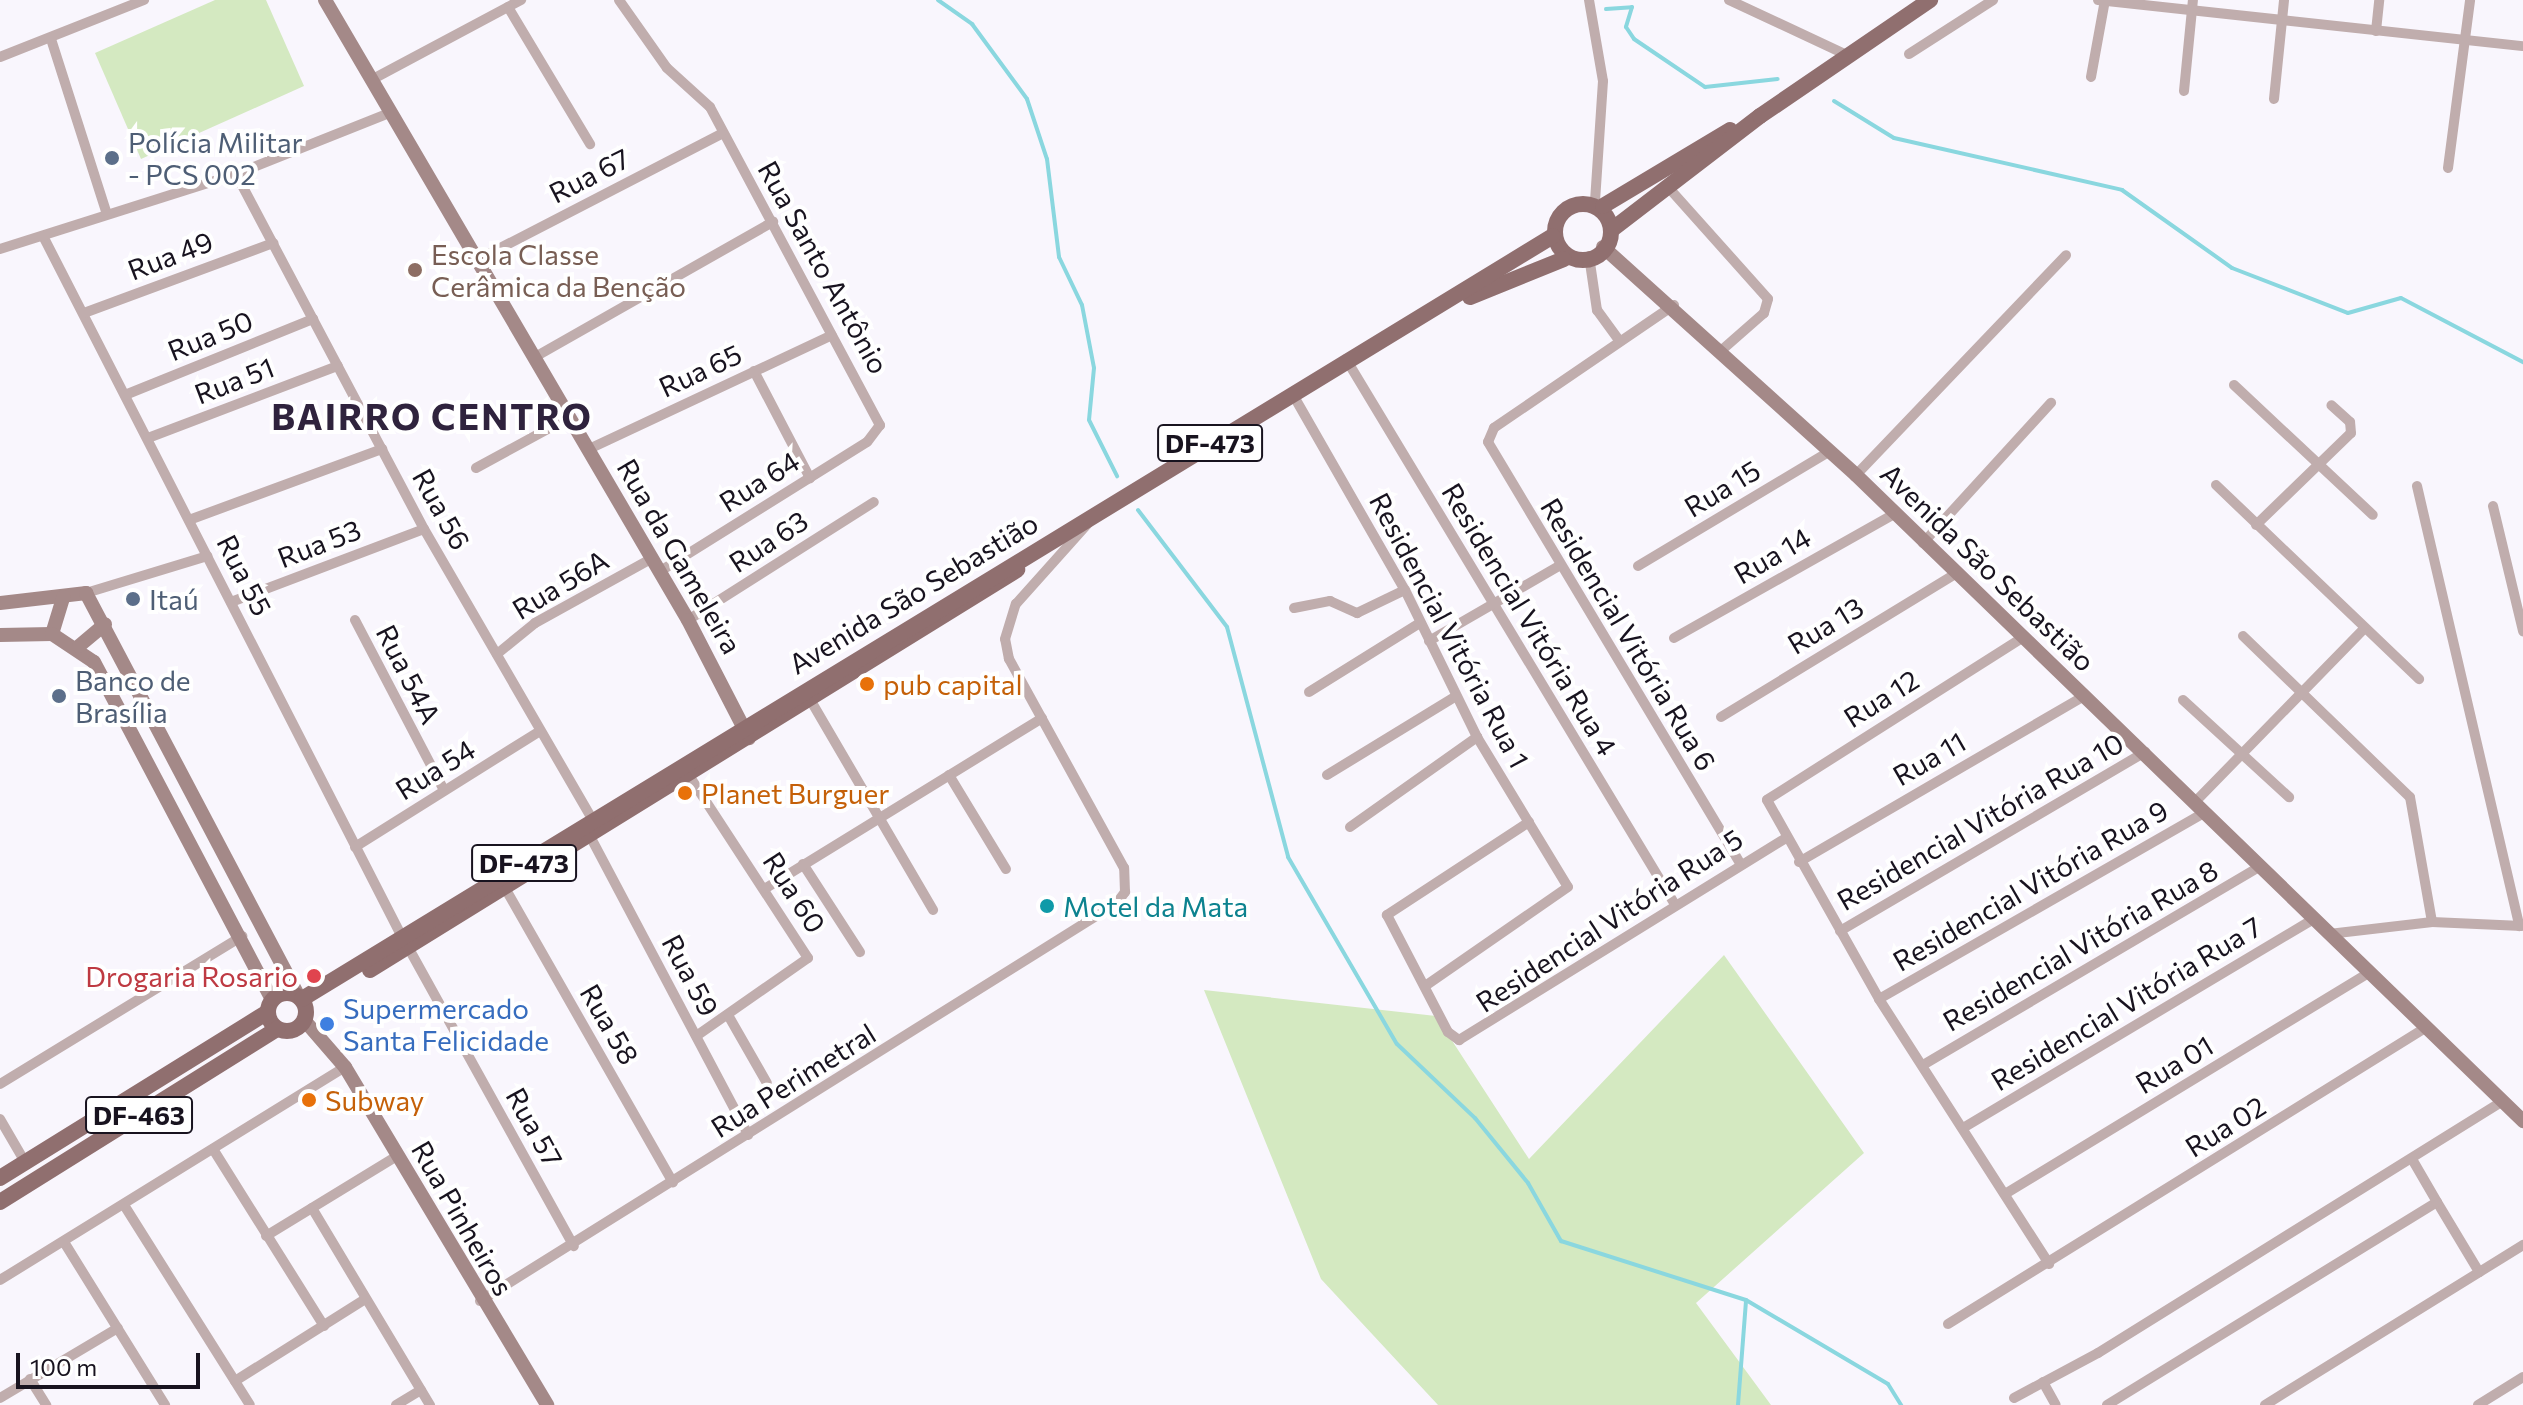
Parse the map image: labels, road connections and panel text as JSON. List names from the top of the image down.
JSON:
{
  "streets": {
    "main road": ["DF-473", "Avenida São Sebastião", "DF-463"],
    "street": [
      "Rua 67",
      "Rua 49",
      "Rua Santo Antônio",
      "Rua 50",
      "Rua 65",
      "Rua 51",
      "Rua 64",
      "Rua 15",
      "Rua 56",
      "Rua 63",
      "Rua 53",
      "Rua 14",
      "Rua da Gameleira",
      "Rua 55",
      "Rua 56A",
      "Residencial Vitória Rua 4",
      "Rua 13",
      "Residencial Vitória Rua 1",
      "Residencial Vitória Rua 6",
      "Rua 54A",
      "Rua 12",
      "Rua 11",
      "Rua 54",
      "Residencial Vitória Rua 10",
      "Residencial Vitória Rua 9",
      "Rua 60",
      "Residencial Vitória Rua 5",
      "Residencial Vitória Rua 8",
      "Rua 59",
      "Residencial Vitória Rua 7",
      "Rua 58",
      "Rua 01",
      "Rua Perimetral",
      "Rua 02",
      "Rua 57",
      "Rua Pinheiros"
    ]
  },
  "crossings": [
    ["Rua 67", "Rua Santo Antônio"],
    ["Rua 67", "Rua da Gameleira"],
    ["Rua 49", "Rua 56"],
    ["Rua 49", "Rua 55"],
    ["Rua Santo Antônio", "Rua 65"],
    ["Rua Santo Antônio", "Rua 64"],
    ["Rua 50", "Rua 56"],
    ["Rua 50", "Rua 55"],
    ["Rua 65", "Rua da Gameleira"],
    ["Rua 51", "Rua 56"],
    ["Rua 51", "Rua 55"],
    ["DF-473", "Avenida São Sebastião"],
    ["DF-473", "Residencial Vitória Rua 4"],
    ["DF-473", "Residencial Vitória Rua 1"],
    ["DF-473", "DF-463"],
    ["DF-473", "Rua Pinheiros"],
    ["Rua 64", "Rua da Gameleira"],
    ["Rua 64", "Rua 56A"],
    ["Rua 15", "Avenida São Sebastião"],
    ["Rua 56", "Rua 53"],
    ["Rua 56", "Avenida São Sebastião"],
    ["Rua 56", "Rua 56A"],
    ["Rua 56", "Rua 54"],
    ["Rua 63", "Rua da Gameleira"],
    ["Rua 53", "Rua 55"],
    ["Rua 14", "Avenida São Sebastião"],
    ["Rua da Gameleira", "Avenida São Sebastião"],
    ["Rua da Gameleira", "Rua 56A"],
    ["Avenida São Sebastião", "Rua 55"],
    ["Avenida São Sebastião", "Rua 13"],
    ["Avenida São Sebastião", "Rua 12"],
    ["Avenida São Sebastião", "Rua 11"],
    ["Avenida São Sebastião", "Residencial Vitória Rua 10"],
    ["Avenida São Sebastião", "Residencial Vitória Rua 9"],
    ["Avenida São Sebastião", "Rua 60"],
    ["Avenida São Sebastião", "Residencial Vitória Rua 8"],
    ["Avenida São Sebastião", "Rua 59"],
    ["Avenida São Sebastião", "Residencial Vitória Rua 7"],
    ["Avenida São Sebastião", "Rua 58"],
    ["Avenida São Sebastião", "Rua 01"],
    ["Avenida São Sebastião", "Rua 02"],
    ["Avenida São Sebastião", "Rua 57"],
    ["Avenida São Sebastião", "Rua Pinheiros"],
    ["Rua 55", "Rua 54"],
    ["Rua 55", "Rua 57"],
    ["Residencial Vitória Rua 4", "Residencial Vitória Rua 5"],
    ["Residencial Vitória Rua 1", "Residencial Vitória Rua 5"],
    ["Residencial Vitória Rua 6", "Residencial Vitória Rua 5"],
    ["Rua 54A", "Rua 54"],
    ["Rua 12", "Residencial Vitória Rua 5"],
    ["Rua 60", "Rua 59"],
    ["Rua 59", "Rua Perimetral"],
    ["Rua 58", "Rua Perimetral"],
    ["Rua Perimetral", "Rua 57"],
    ["Rua Perimetral", "Rua Pinheiros"]
  ],
  "districts": ["BAIRRO CENTRO"],
  "places": [
    "Polícia Militar - PCS 002",
    "Escola Classe Cerâmica da Benção",
    "Itaú",
    "pub capital",
    "Banco de Brasília",
    "Planet Burguer",
    "Motel da Mata",
    "Drogaria Rosario",
    "Supermercado Santa Felicidade",
    "Subway"
  ],
  "scale_bar": "100 m"
}
